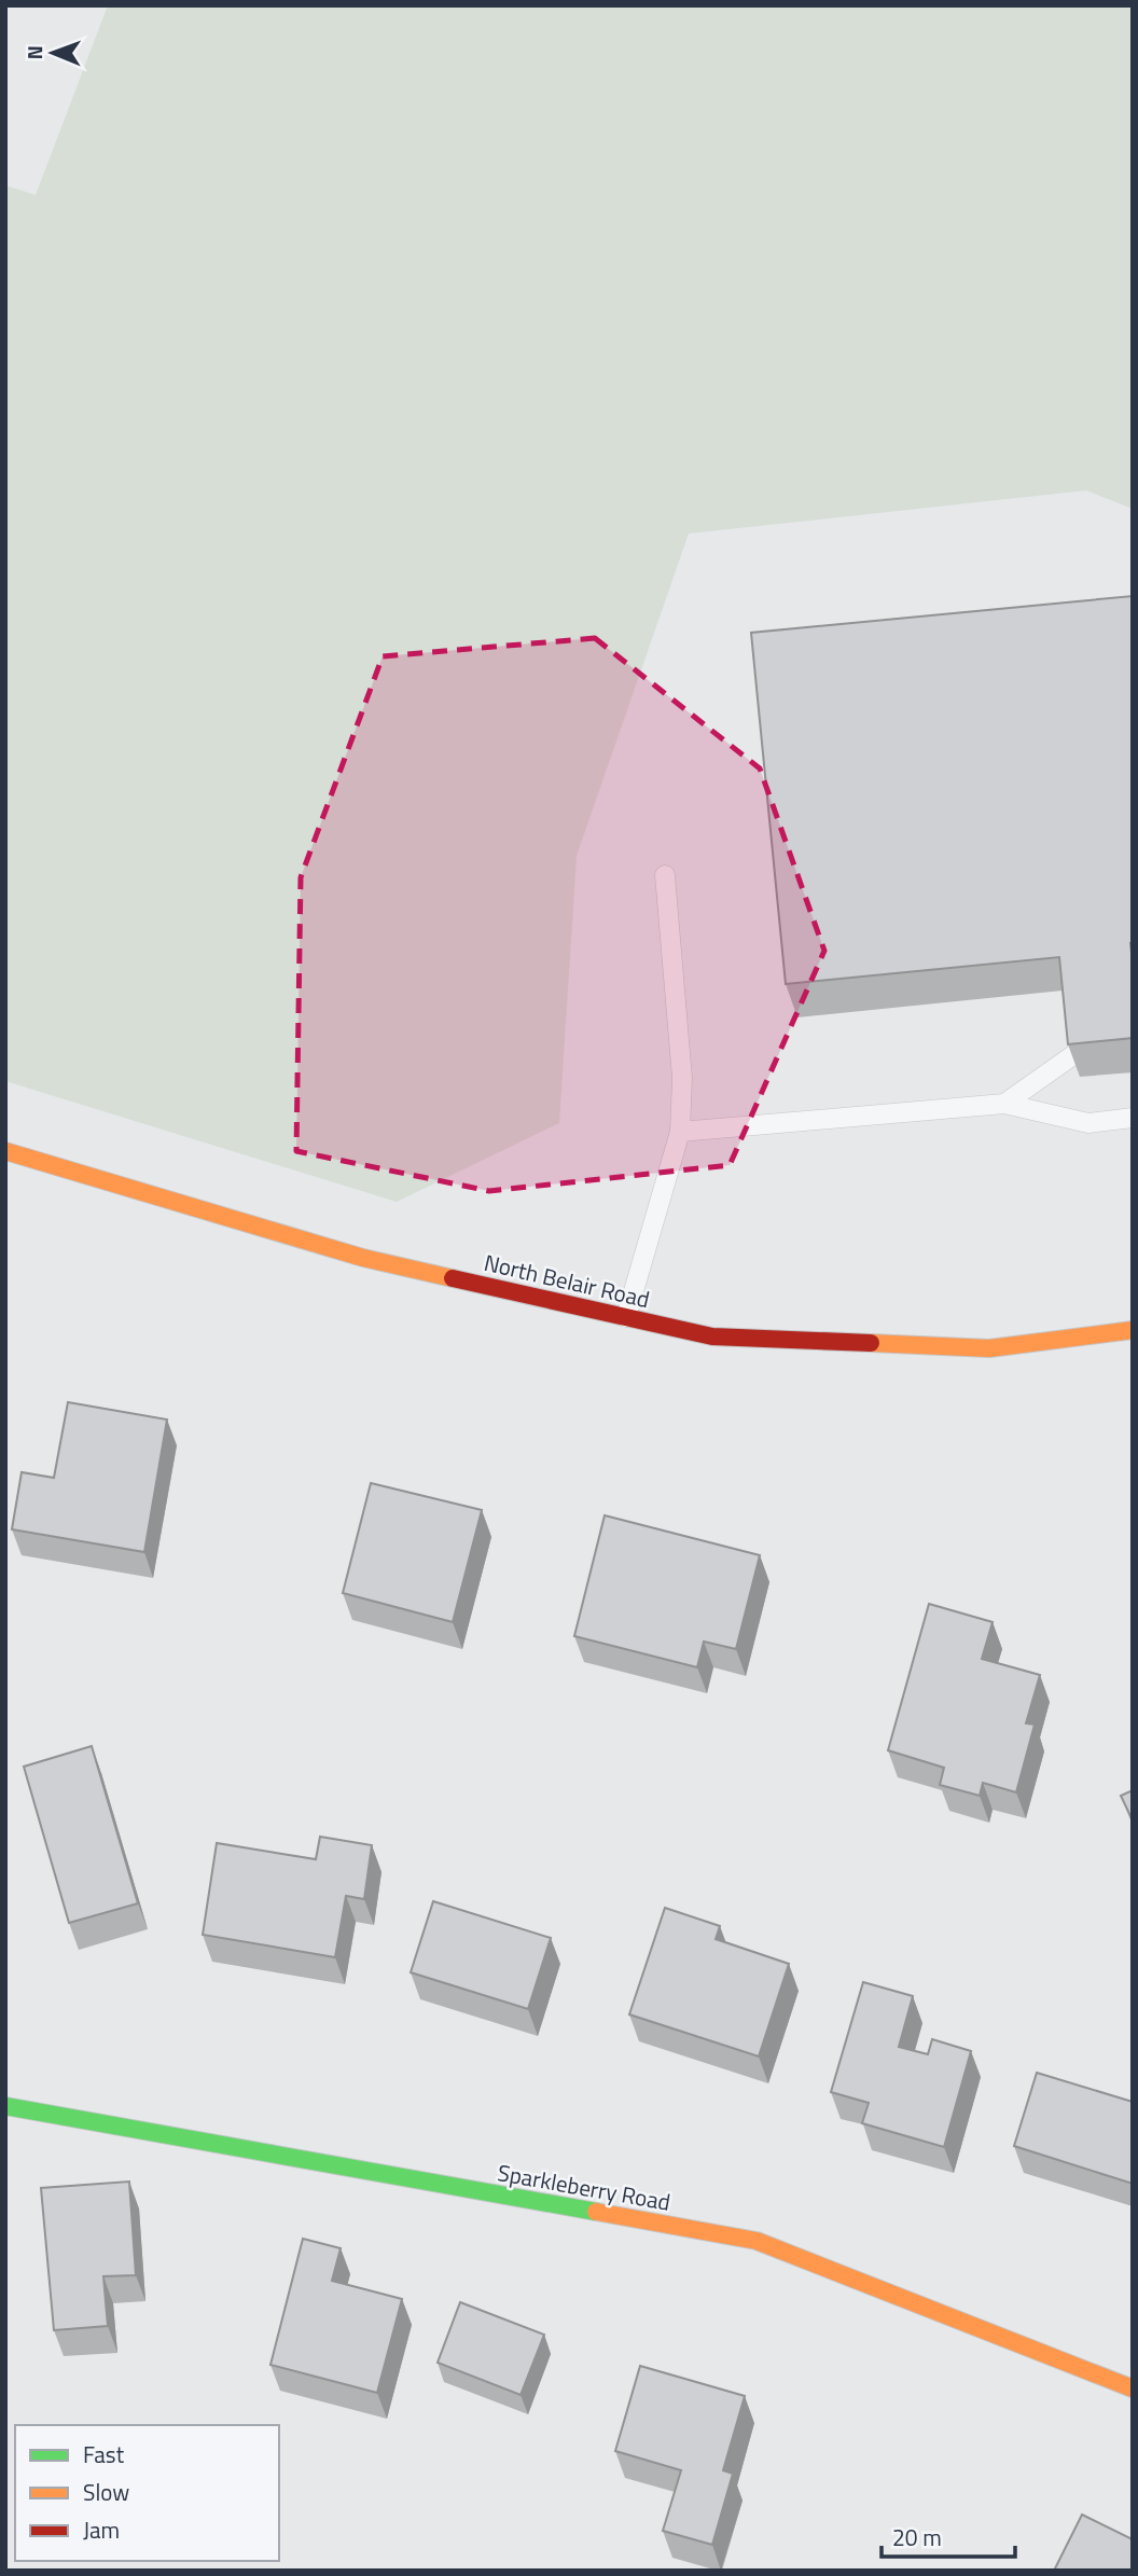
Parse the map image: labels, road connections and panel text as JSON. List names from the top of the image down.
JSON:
{
  "streets": {
    "street": ["North Belair Road", "Sparkleberry Road"]
  },
  "legend": ["Fast", "Slow", "Jam"],
  "scale_bar": "20 m",
  "north": "left"
}
